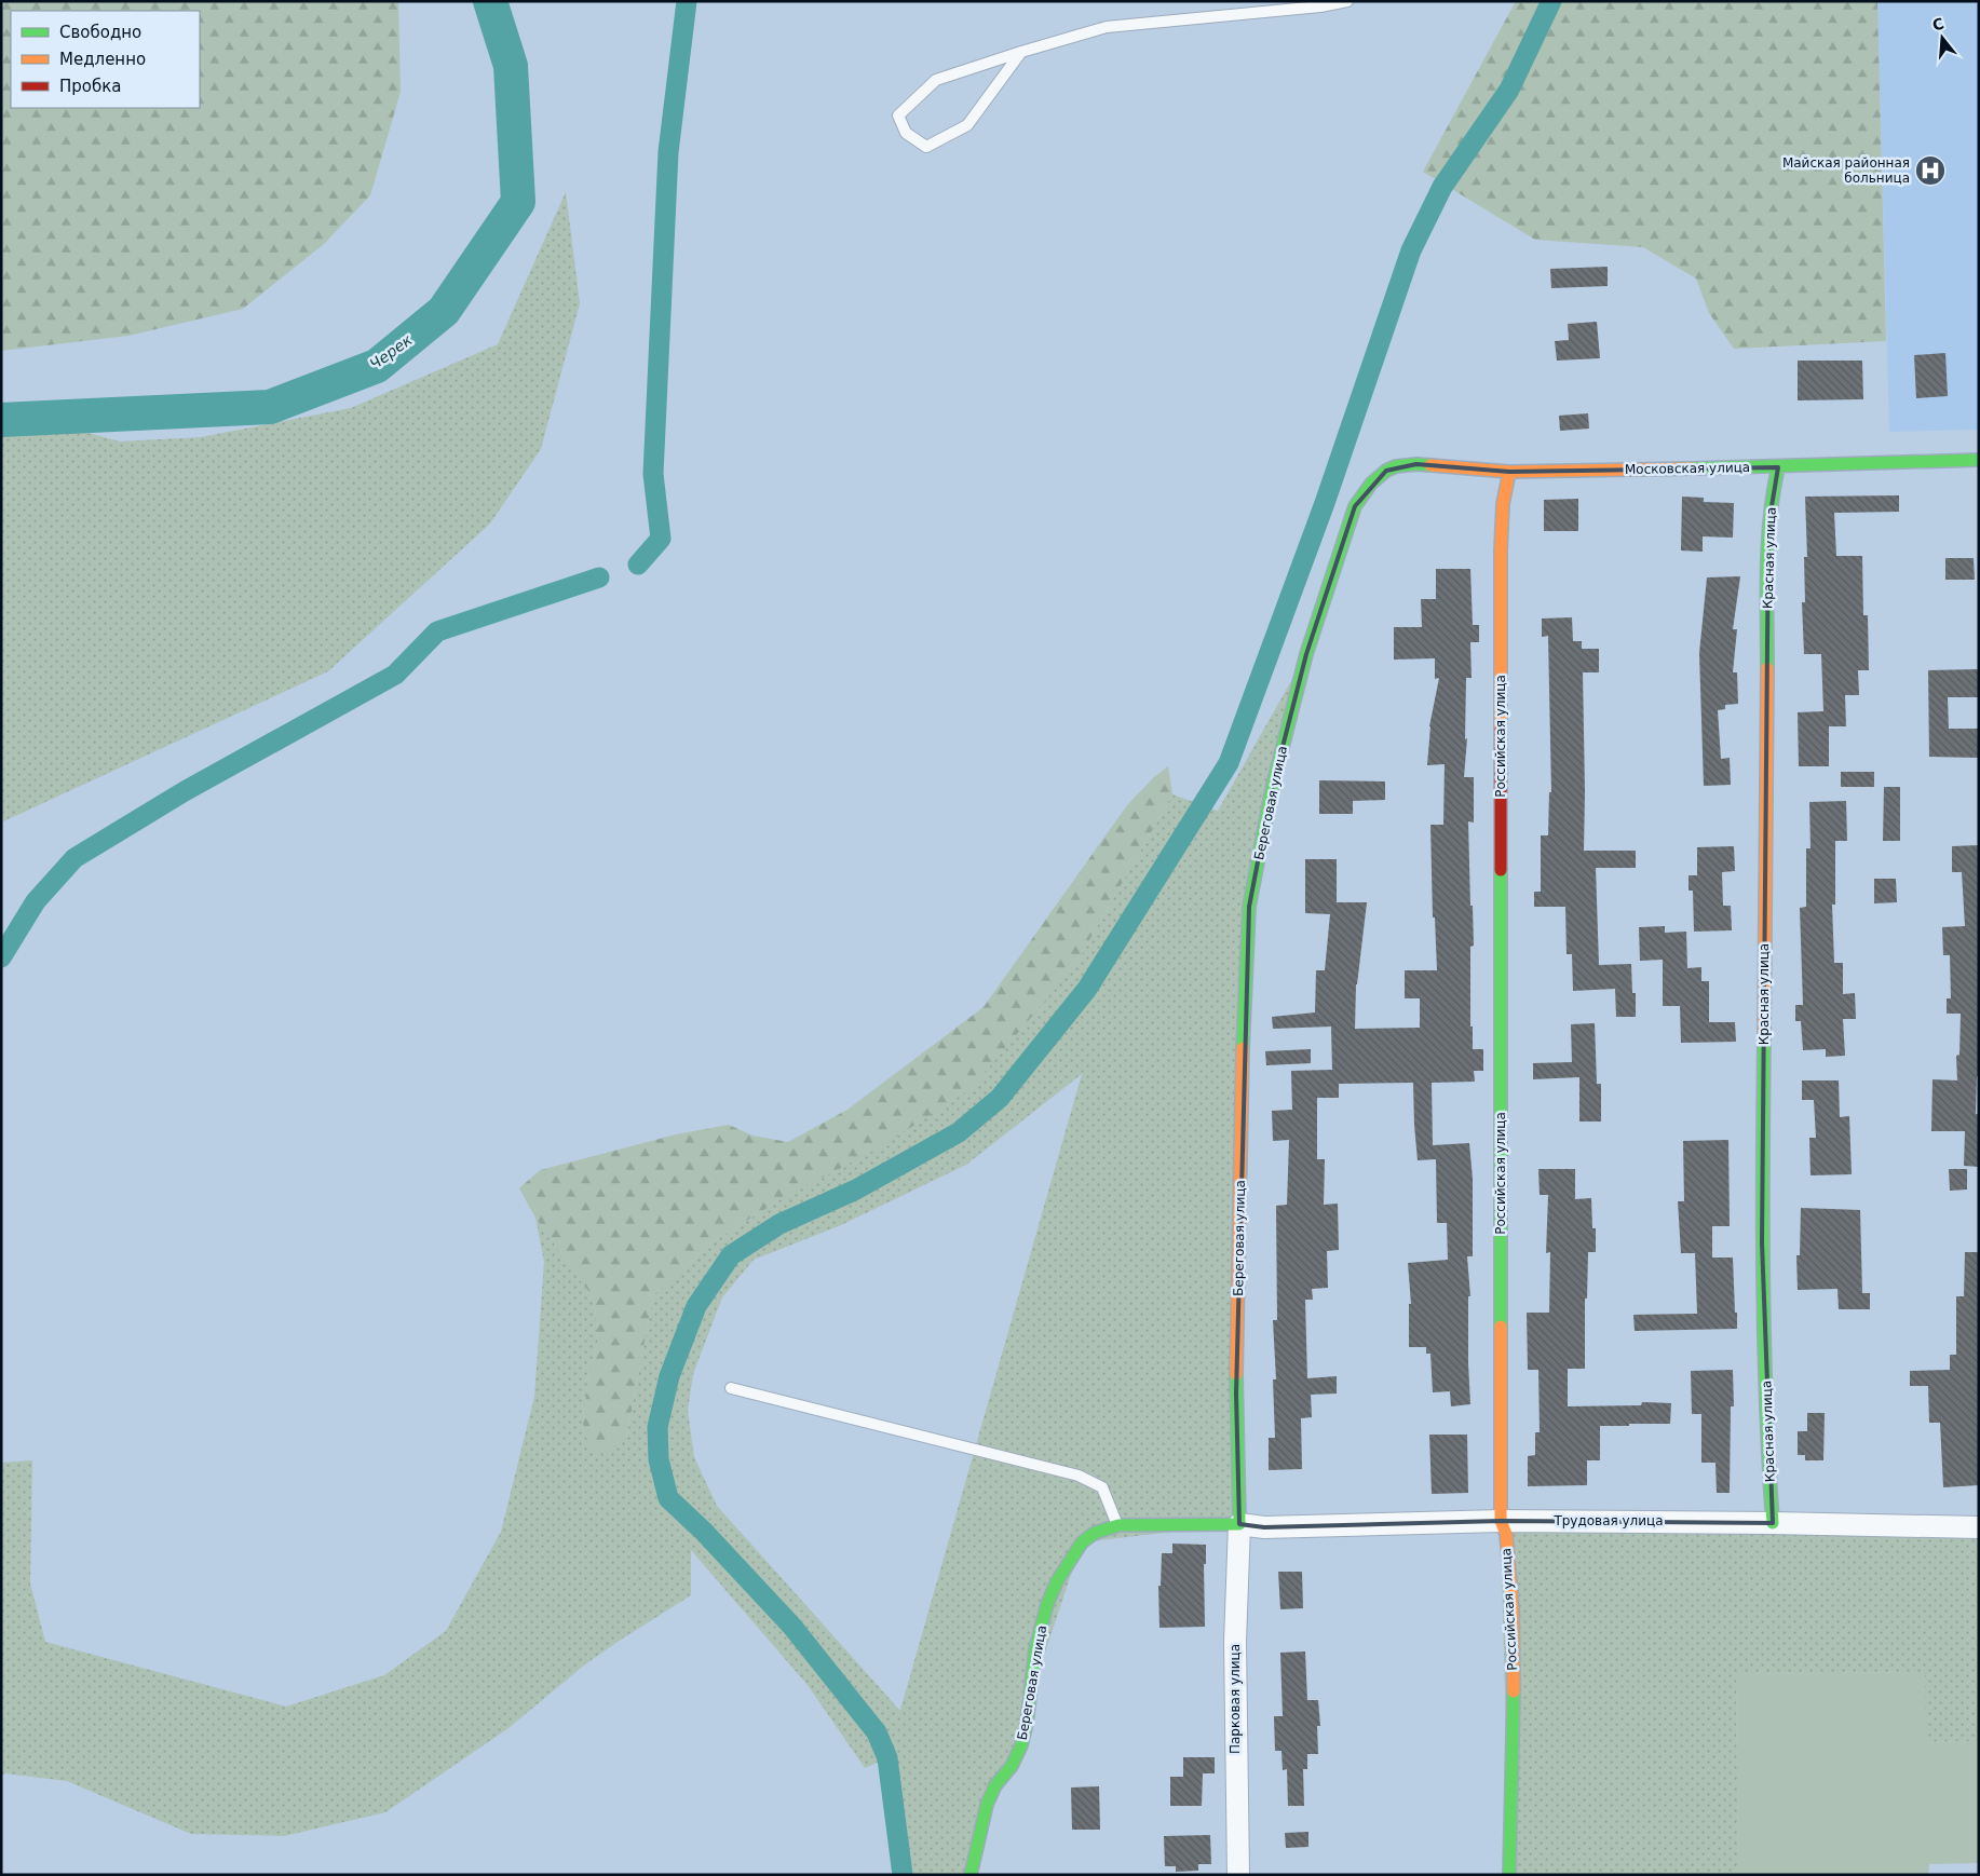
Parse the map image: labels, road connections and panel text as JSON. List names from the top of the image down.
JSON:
{
  "streets": {
    "street": [
      "Московская улица",
      "Красная улица",
      "Российская улица",
      "Береговая улица",
      "Трудовая улица",
      "Парковая улица"
    ]
  },
  "crossings": [
    ["Московская улица", "Красная улица"],
    ["Московская улица", "Российская улица"],
    ["Московская улица", "Береговая улица"],
    ["Красная улица", "Трудовая улица"],
    ["Российская улица", "Трудовая улица"],
    ["Береговая улица", "Трудовая улица"],
    ["Береговая улица", "Парковая улица"],
    ["Трудовая улица", "Парковая улица"]
  ],
  "water": ["Черек"],
  "places": {
    "hospital": ["Майская районная больница"]
  },
  "legend": ["Свободно", "Медленно", "Пробка"],
  "north": "top"
}
